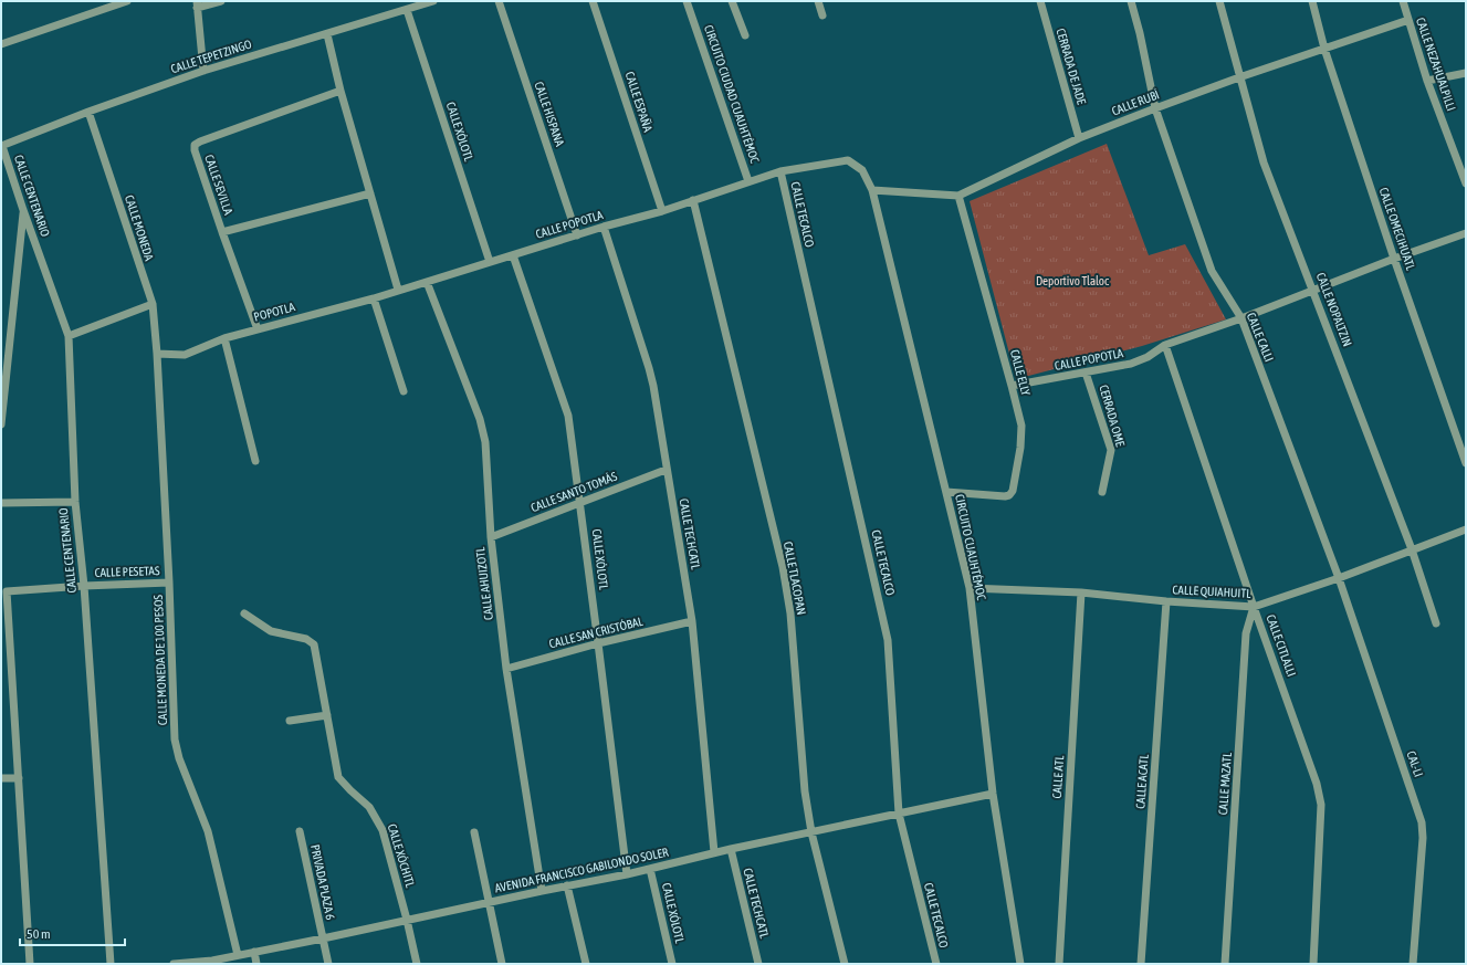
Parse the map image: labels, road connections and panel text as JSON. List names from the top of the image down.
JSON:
{
  "streets": {
    "street": [
      "CALLE TEPETZINGO",
      "CALLE NEZAHUALPILLI",
      "CERRADA DE JADE",
      "CIRCUITO CIUDAD CUAUHTÉMOC",
      "CALLE ESPAÑA",
      "CALLE RUBÍ",
      "CALLE HISPANA",
      "CALLE XÓLOTL",
      "CALLE SEVILLA",
      "CALLE CENTENARIO",
      "CALLE TECALCO",
      "CALLE POPOTLA",
      "CALLE MONEDA",
      "CALLE OMECIHUATL",
      "CALLE NOPALTZIN",
      "POPOTLA",
      "CALLE CALLI",
      "CALLE ELLY",
      "CERRADA OME",
      "CALLE SANTO TOMÁS",
      "CALLE TECHCATL",
      "CIRCUITO CUAUHTÉMOC",
      "CALLE PESETAS",
      "CALLE TLACOPAN",
      "CALLE AHUIZOTL",
      "CALLE QUIAHUITL",
      "CALLE SAN CRISTÓBAL",
      "CALLE CITLALLI",
      "CALLE MONEDA DE 100 PESOS",
      "CAL-LI",
      "CALLE ATL",
      "CALLE ACATL",
      "CALLE MAZATL",
      "CALLE XÓCHITL",
      "AVENIDA FRANCISCO GABILONDO SOLER",
      "PRIVADA PLAZA 6"
    ]
  },
  "crossings": [
    ["CALLE TEPETZINGO", "CALLE XÓLOTL"],
    ["CALLE TEPETZINGO", "CALLE CENTENARIO"],
    ["CALLE TEPETZINGO", "CALLE MONEDA"],
    ["CALLE NEZAHUALPILLI", "CALLE RUBÍ"],
    ["CERRADA DE JADE", "CALLE RUBÍ"],
    ["CIRCUITO CIUDAD CUAUHTÉMOC", "CALLE TECALCO"],
    ["CIRCUITO CIUDAD CUAUHTÉMOC", "CALLE POPOTLA"],
    ["CIRCUITO CIUDAD CUAUHTÉMOC", "CIRCUITO CUAUHTÉMOC"],
    ["CALLE ESPAÑA", "CALLE POPOTLA"],
    ["CALLE RUBÍ", "CALLE OMECIHUATL"],
    ["CALLE RUBÍ", "CALLE NOPALTZIN"],
    ["CALLE RUBÍ", "CALLE CALLI"],
    ["CALLE RUBÍ", "CALLE ELLY"],
    ["CALLE RUBÍ", "CIRCUITO CUAUHTÉMOC"],
    ["CALLE HISPANA", "CALLE POPOTLA"],
    ["CALLE XÓLOTL", "CALLE POPOTLA"],
    ["CALLE XÓLOTL", "CALLE SANTO TOMÁS"],
    ["CALLE XÓLOTL", "CALLE SAN CRISTÓBAL"],
    ["CALLE XÓLOTL", "AVENIDA FRANCISCO GABILONDO SOLER"],
    ["CALLE SEVILLA", "POPOTLA"],
    ["CALLE CENTENARIO", "CALLE PESETAS"],
    ["CALLE TECALCO", "AVENIDA FRANCISCO GABILONDO SOLER"],
    ["CALLE POPOTLA", "CALLE OMECIHUATL"],
    ["CALLE POPOTLA", "CALLE NOPALTZIN"],
    ["CALLE POPOTLA", "POPOTLA"],
    ["CALLE POPOTLA", "CALLE CALLI"],
    ["CALLE POPOTLA", "CALLE ELLY"],
    ["CALLE POPOTLA", "CERRADA OME"],
    ["CALLE POPOTLA", "CALLE TECHCATL"],
    ["CALLE POPOTLA", "CALLE TLACOPAN"],
    ["CALLE POPOTLA", "CALLE AHUIZOTL"],
    ["CALLE POPOTLA", "CALLE CITLALLI"],
    ["CALLE MONEDA", "POPOTLA"],
    ["CALLE MONEDA", "CALLE MONEDA DE 100 PESOS"],
    ["CALLE NOPALTZIN", "CALLE QUIAHUITL"],
    ["POPOTLA", "CALLE MONEDA DE 100 PESOS"],
    ["CALLE CALLI", "CALLE QUIAHUITL"],
    ["CALLE CALLI", "CAL-LI"],
    ["CALLE ELLY", "CIRCUITO CUAUHTÉMOC"],
    ["CALLE SANTO TOMÁS", "CALLE TECHCATL"],
    ["CALLE SANTO TOMÁS", "CALLE AHUIZOTL"],
    ["CALLE TECHCATL", "CALLE SAN CRISTÓBAL"],
    ["CALLE TECHCATL", "AVENIDA FRANCISCO GABILONDO SOLER"],
    ["CIRCUITO CUAUHTÉMOC", "CALLE QUIAHUITL"],
    ["CIRCUITO CUAUHTÉMOC", "AVENIDA FRANCISCO GABILONDO SOLER"],
    ["CALLE PESETAS", "CALLE MONEDA DE 100 PESOS"],
    ["CALLE TLACOPAN", "AVENIDA FRANCISCO GABILONDO SOLER"],
    ["CALLE AHUIZOTL", "CALLE SAN CRISTÓBAL"],
    ["CALLE AHUIZOTL", "AVENIDA FRANCISCO GABILONDO SOLER"],
    ["CALLE QUIAHUITL", "CALLE CITLALLI"],
    ["CALLE QUIAHUITL", "CAL-LI"],
    ["CALLE QUIAHUITL", "CALLE ATL"],
    ["CALLE QUIAHUITL", "CALLE ACATL"],
    ["CALLE QUIAHUITL", "CALLE MAZATL"],
    ["CALLE CITLALLI", "CALLE MAZATL"],
    ["CALLE MONEDA DE 100 PESOS", "AVENIDA FRANCISCO GABILONDO SOLER"],
    ["CALLE XÓCHITL", "AVENIDA FRANCISCO GABILONDO SOLER"],
    ["AVENIDA FRANCISCO GABILONDO SOLER", "PRIVADA PLAZA 6"]
  ],
  "parks": ["Deportivo Tlaloc"],
  "scale_bar": "50 m"
}
